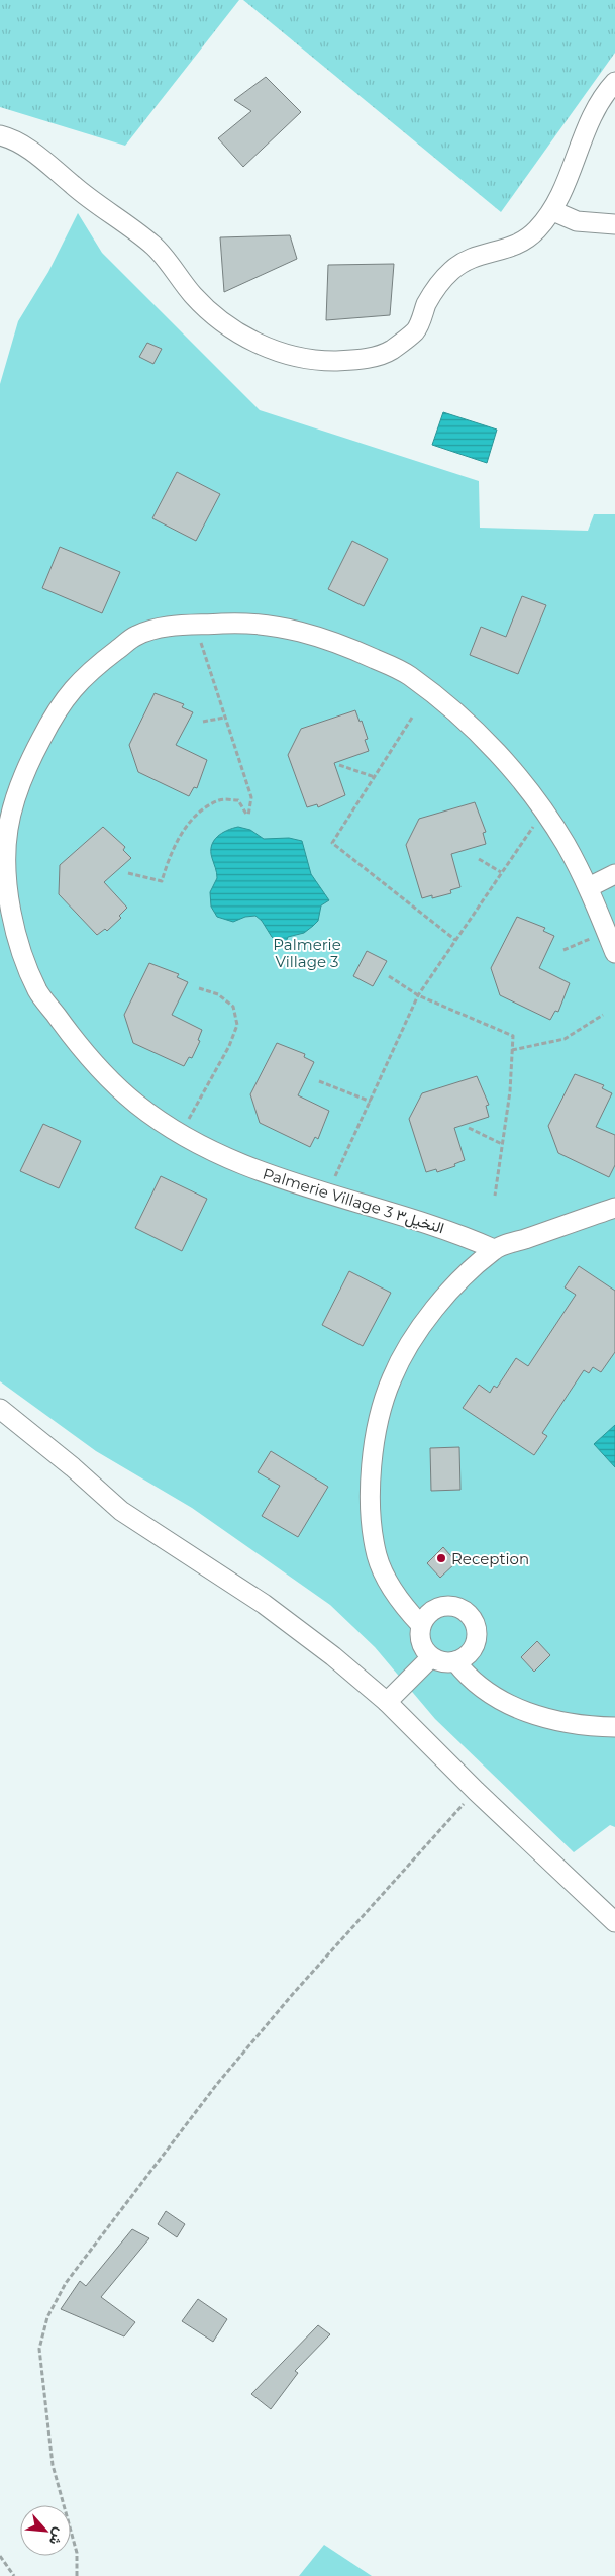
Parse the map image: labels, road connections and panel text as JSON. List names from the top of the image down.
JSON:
{
  "streets": {
    "street": ["Palmerie Village 3 النخيل٣"]
  },
  "parks": ["Palmerie Village 3"],
  "places": ["Reception"],
  "north": "bottom right"
}
